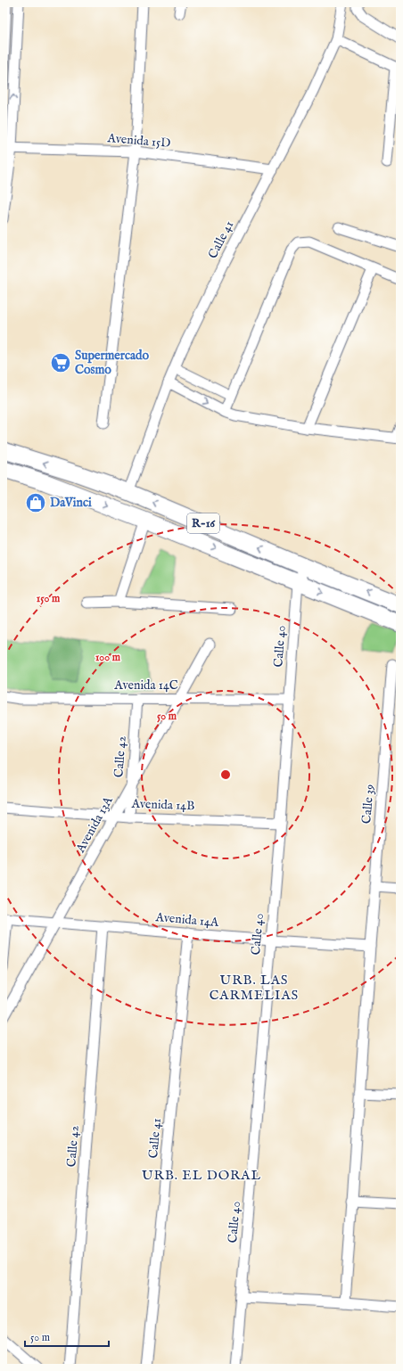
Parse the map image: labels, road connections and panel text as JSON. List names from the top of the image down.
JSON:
{
  "streets": {
    "main road": ["R-16"],
    "street": [
      "Avenida 15D",
      "Calle 41",
      "Calle 40",
      "Avenida 14C",
      "Calle 42",
      "Calle 39",
      "Avenida 14B",
      "Avenida 13A",
      "Avenida 14A"
    ]
  },
  "crossings": [
    ["Avenida 15D", "Calle 41"],
    ["Calle 41", "R-16"],
    ["Calle 41", "Avenida 14A"],
    ["R-16", "Calle 40"],
    ["Calle 40", "Avenida 14C"],
    ["Calle 40", "Avenida 14B"],
    ["Calle 40", "Avenida 14A"],
    ["Avenida 14C", "Calle 42"],
    ["Calle 42", "Avenida 14B"],
    ["Calle 42", "Avenida 14A"],
    ["Calle 39", "Avenida 14A"]
  ],
  "districts": ["URB. LAS CARMELIAS", "URB. EL DORAL"],
  "places": {
    "supermarket": ["Supermercado Cosmo"],
    "shop": ["DaVinci"]
  },
  "scale_bar": "50 m",
  "rings": ["150 m", "100 m", "50 m"]
}
